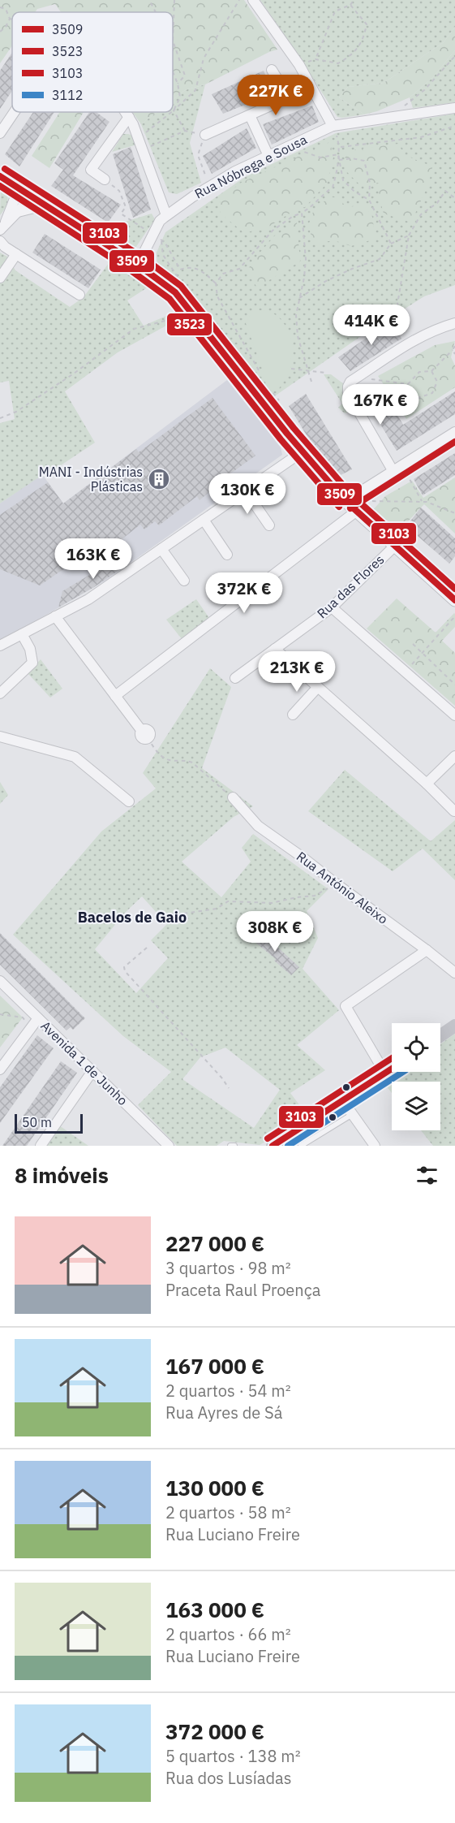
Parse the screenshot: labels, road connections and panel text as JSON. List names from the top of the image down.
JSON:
{
  "streets": {
    "street": [
      "Rua Nóbrega e Sousa",
      "Rua das Flores",
      "Rua António Aleixo",
      "Avenida 1 de Junho"
    ]
  },
  "districts": ["Bacelos de Gaio"],
  "places": {
    "building": ["MANI - Indústrias Plásticas"]
  },
  "lines": [
    "transit line 3103",
    "transit line 3509",
    "transit line 3523",
    "transit line 3112"
  ],
  "legend": [
    "3509",
    "3523",
    "3103",
    "3112"
  ],
  "scale_bar": "50 m",
  "page": {
    "price": [
      "227K €",
      "414K €",
      "167K €",
      "130K €",
      "163K €",
      "372K €",
      "213K €",
      "308K €"
    ],
    "scale": "50 m",
    "heading": "8 imóveis",
    "list": [
      {
        "name": "227 000 €",
        "note": "3 quartos · 98 m² · Praceta Raul Proença"
      },
      {
        "name": "167 000 €",
        "note": "2 quartos · 54 m² · Rua Ayres de Sá"
      },
      {
        "name": "130 000 €",
        "note": "2 quartos · 58 m² · Rua Luciano Freire"
      },
      {
        "name": "163 000 €",
        "note": "2 quartos · 66 m² · Rua Luciano Freire"
      },
      {
        "name": "372 000 €",
        "note": "5 quartos · 138 m² · Rua dos Lusíadas"
      }
    ]
  }
}
